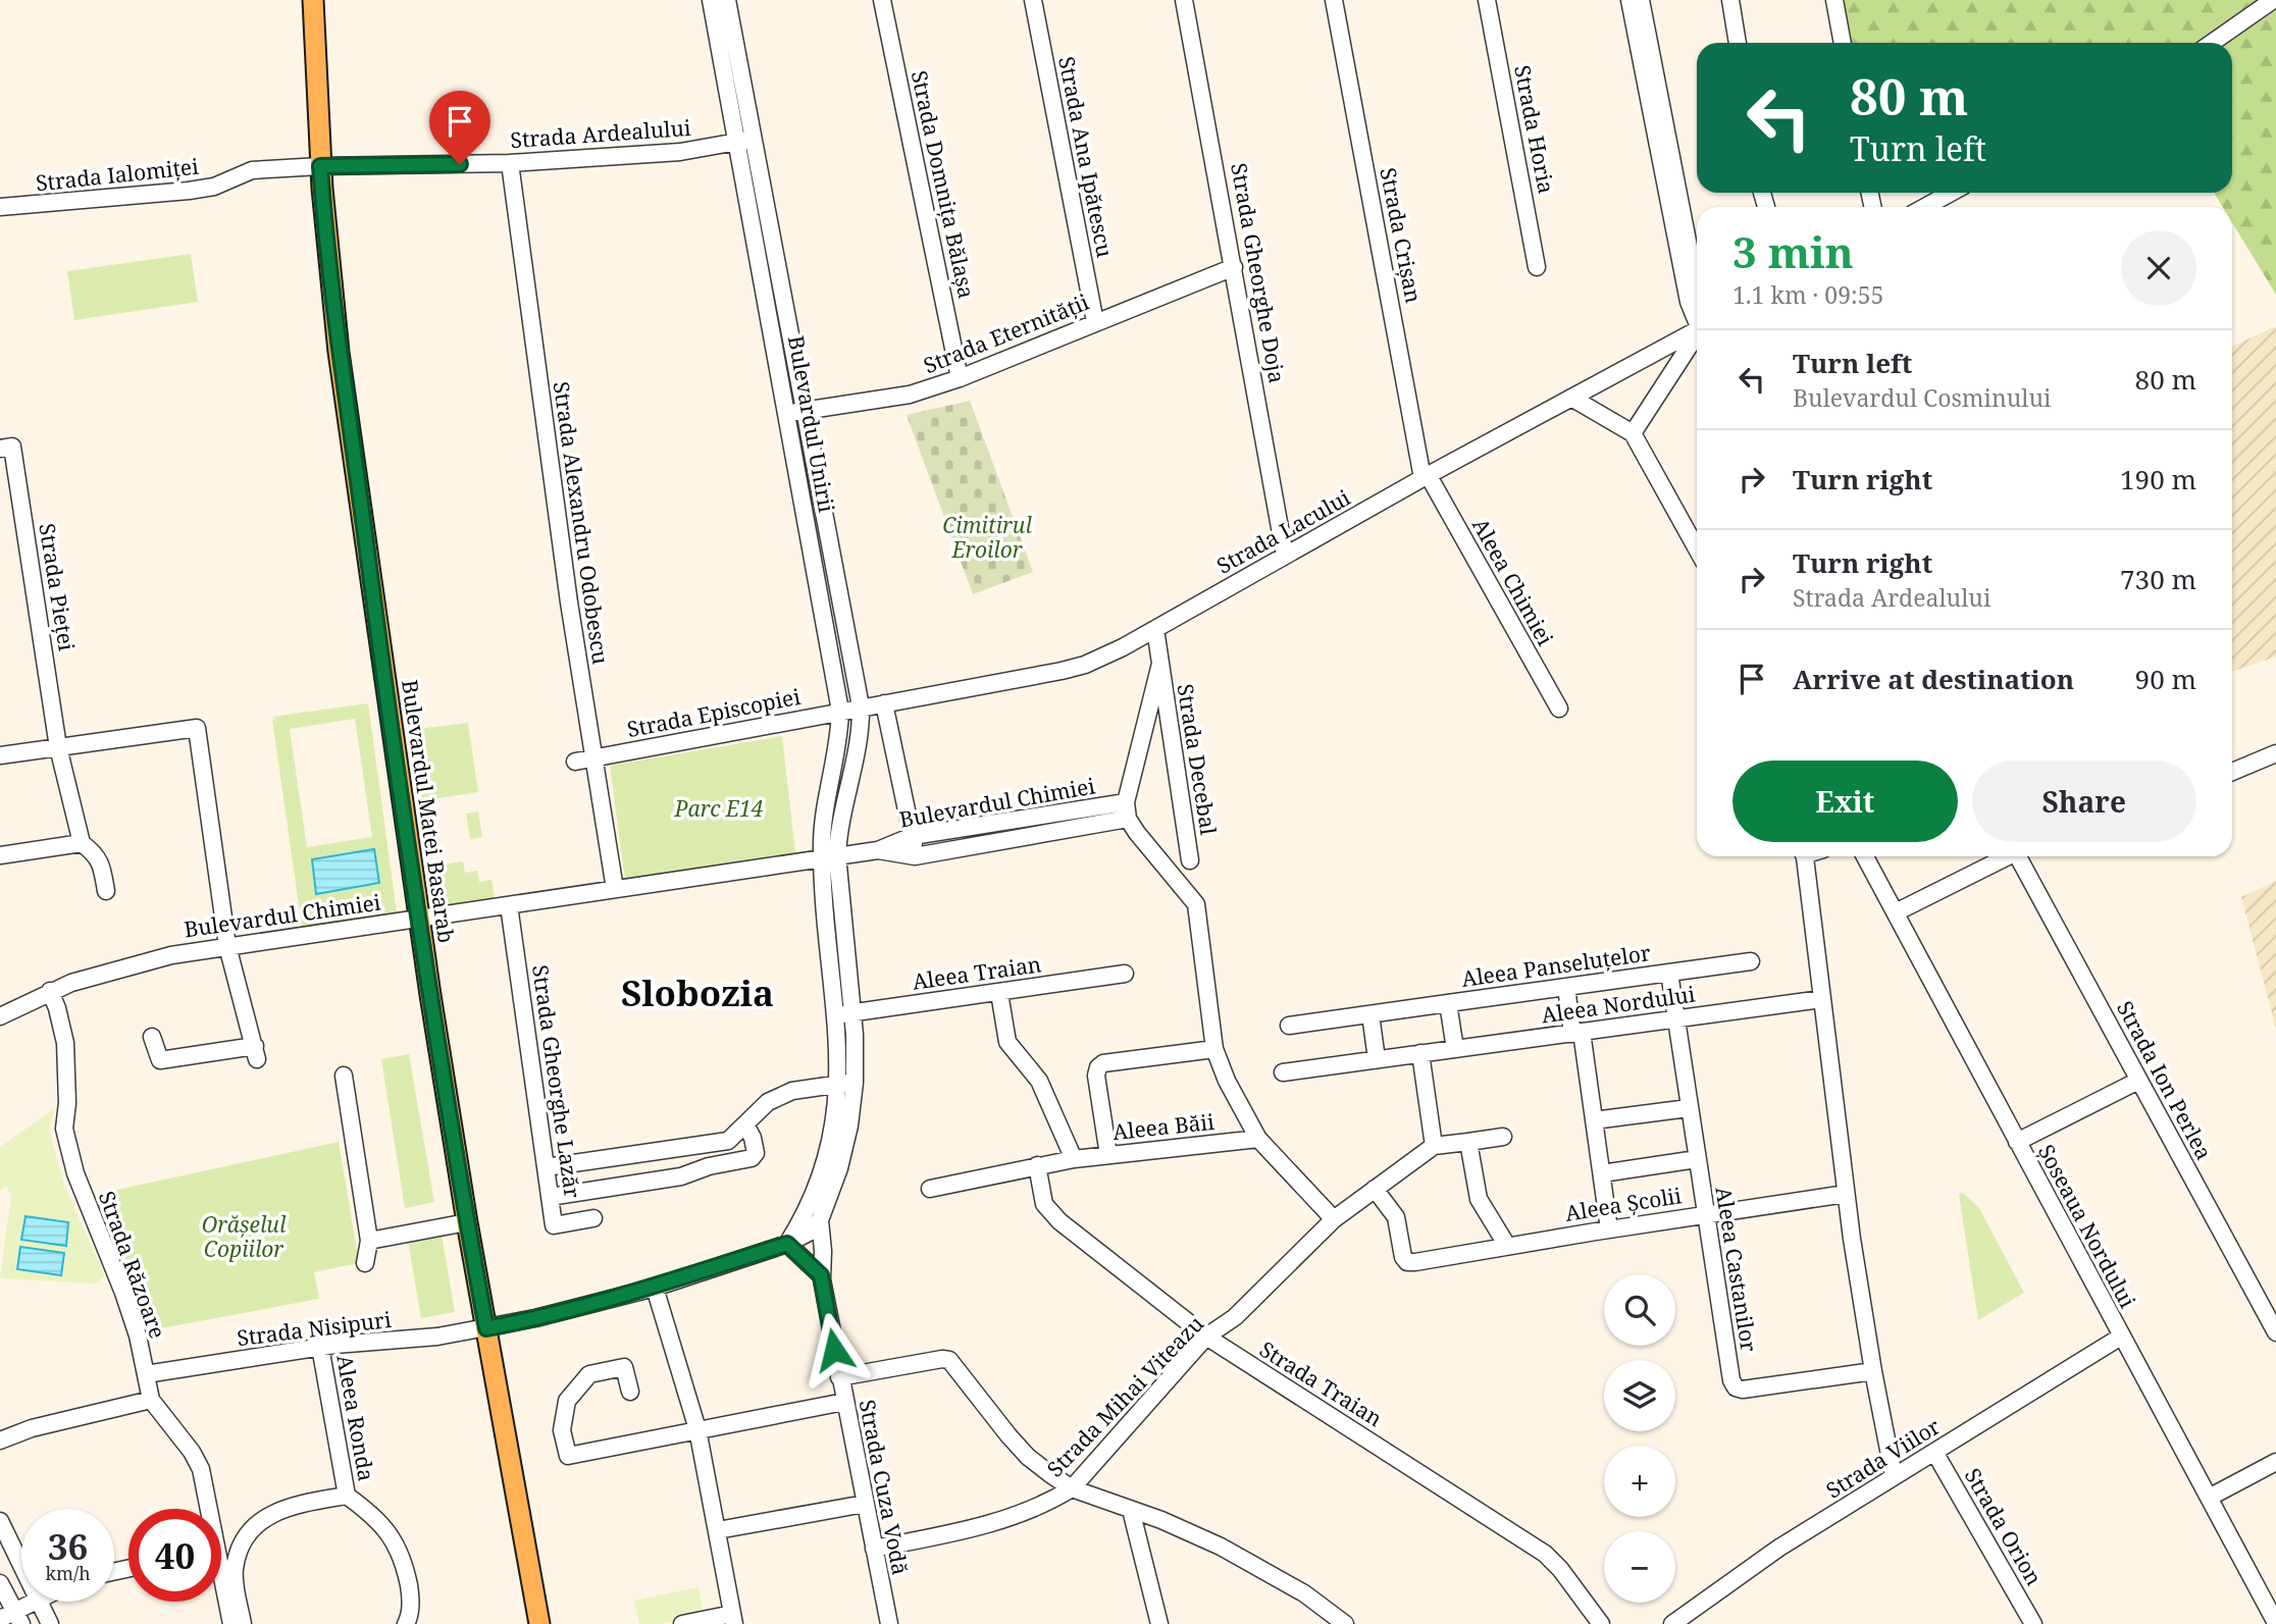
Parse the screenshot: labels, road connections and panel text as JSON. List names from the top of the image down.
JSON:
{
  "streets": {
    "main road": ["Bulevardul Matei Basarab"],
    "street": [
      "Strada Horia",
      "Strada Ardealului",
      "Strada Ana Ipătescu",
      "Strada Ialomiței",
      "Strada Domnița Bălașa",
      "Strada Crișan",
      "Strada Gheorghe Doja",
      "Strada Eternității",
      "Bulevardul Unirii",
      "Strada Alexandru Odobescu",
      "Strada Lacului",
      "Aleea Chimiei",
      "Strada Pieței",
      "Strada Episcopiei",
      "Strada Decebal",
      "Bulevardul Chimiei",
      "Aleea Panseluțelor",
      "Aleea Traian",
      "Aleea Nordului",
      "Strada Ion Perlea",
      "Strada Gheorghe Lazăr",
      "Aleea Băii",
      "Aleea Școlii",
      "Șoseaua Nordului",
      "Strada Răzoare",
      "Aleea Castanilor",
      "Strada Nisipuri",
      "Strada Traian",
      "Strada Mihai Viteazu",
      "Aleea Ronda",
      "Strada Viilor",
      "Strada Cuza Vodă",
      "Strada Orion"
    ]
  },
  "crossings": [
    ["Strada Ardealului", "Strada Ialomiței"],
    ["Strada Ardealului", "Bulevardul Unirii"],
    ["Strada Ardealului", "Strada Alexandru Odobescu"],
    ["Strada Ardealului", "Bulevardul Matei Basarab"],
    ["Strada Ana Ipătescu", "Strada Eternității"],
    ["Strada Ialomiței", "Bulevardul Matei Basarab"],
    ["Strada Domnița Bălașa", "Strada Eternității"],
    ["Strada Crișan", "Strada Lacului"],
    ["Strada Crișan", "Aleea Chimiei"],
    ["Strada Gheorghe Doja", "Strada Eternității"],
    ["Strada Gheorghe Doja", "Strada Lacului"],
    ["Strada Eternității", "Bulevardul Unirii"],
    ["Bulevardul Unirii", "Strada Lacului"],
    ["Bulevardul Unirii", "Strada Episcopiei"],
    ["Bulevardul Unirii", "Bulevardul Chimiei"],
    ["Strada Alexandru Odobescu", "Strada Episcopiei"],
    ["Strada Alexandru Odobescu", "Bulevardul Chimiei"],
    ["Strada Lacului", "Aleea Chimiei"],
    ["Strada Lacului", "Strada Episcopiei"],
    ["Strada Lacului", "Strada Decebal"],
    ["Strada Decebal", "Bulevardul Chimiei"],
    ["Bulevardul Chimiei", "Bulevardul Matei Basarab"],
    ["Bulevardul Chimiei", "Strada Gheorghe Lazăr"],
    ["Bulevardul Chimiei", "Strada Răzoare"],
    ["Bulevardul Matei Basarab", "Strada Nisipuri"],
    ["Aleea Panseluțelor", "Aleea Nordului"],
    ["Aleea Panseluțelor", "Aleea Castanilor"],
    ["Aleea Nordului", "Aleea Castanilor"],
    ["Aleea Băii", "Strada Traian"],
    ["Aleea Școlii", "Aleea Castanilor"],
    ["Aleea Școlii", "Strada Mihai Viteazu"],
    ["Șoseaua Nordului", "Strada Viilor"],
    ["Strada Răzoare", "Strada Nisipuri"],
    ["Strada Nisipuri", "Aleea Ronda"],
    ["Strada Nisipuri", "Strada Cuza Vodă"],
    ["Strada Traian", "Strada Mihai Viteazu"],
    ["Strada Mihai Viteazu", "Strada Cuza Vodă"],
    ["Strada Viilor", "Strada Orion"]
  ],
  "districts": ["Slobozia"],
  "parks": ["Cimitirul Eroilor", "Parc E14", "Orășelul Copiilor"],
  "page": {
    "turn": ["80 m", "Turn left"],
    "heading": ["3 min", "1.1 km · 09:55"],
    "list": [
      {
        "name": "Turn left",
        "note": "Bulevardul Cosminului",
        "value": "80 m"
      },
      {
        "name": "Turn right",
        "value": "190 m"
      },
      {
        "name": "Turn right",
        "note": "Strada Ardealului",
        "value": "730 m"
      },
      {
        "name": "Arrive at destination",
        "value": "90 m"
      }
    ],
    "buttons": ["Exit", "Share"],
    "map_buttons": ["+", "−"],
    "speed": "36 km/h",
    "limit": "40"
  }
}
